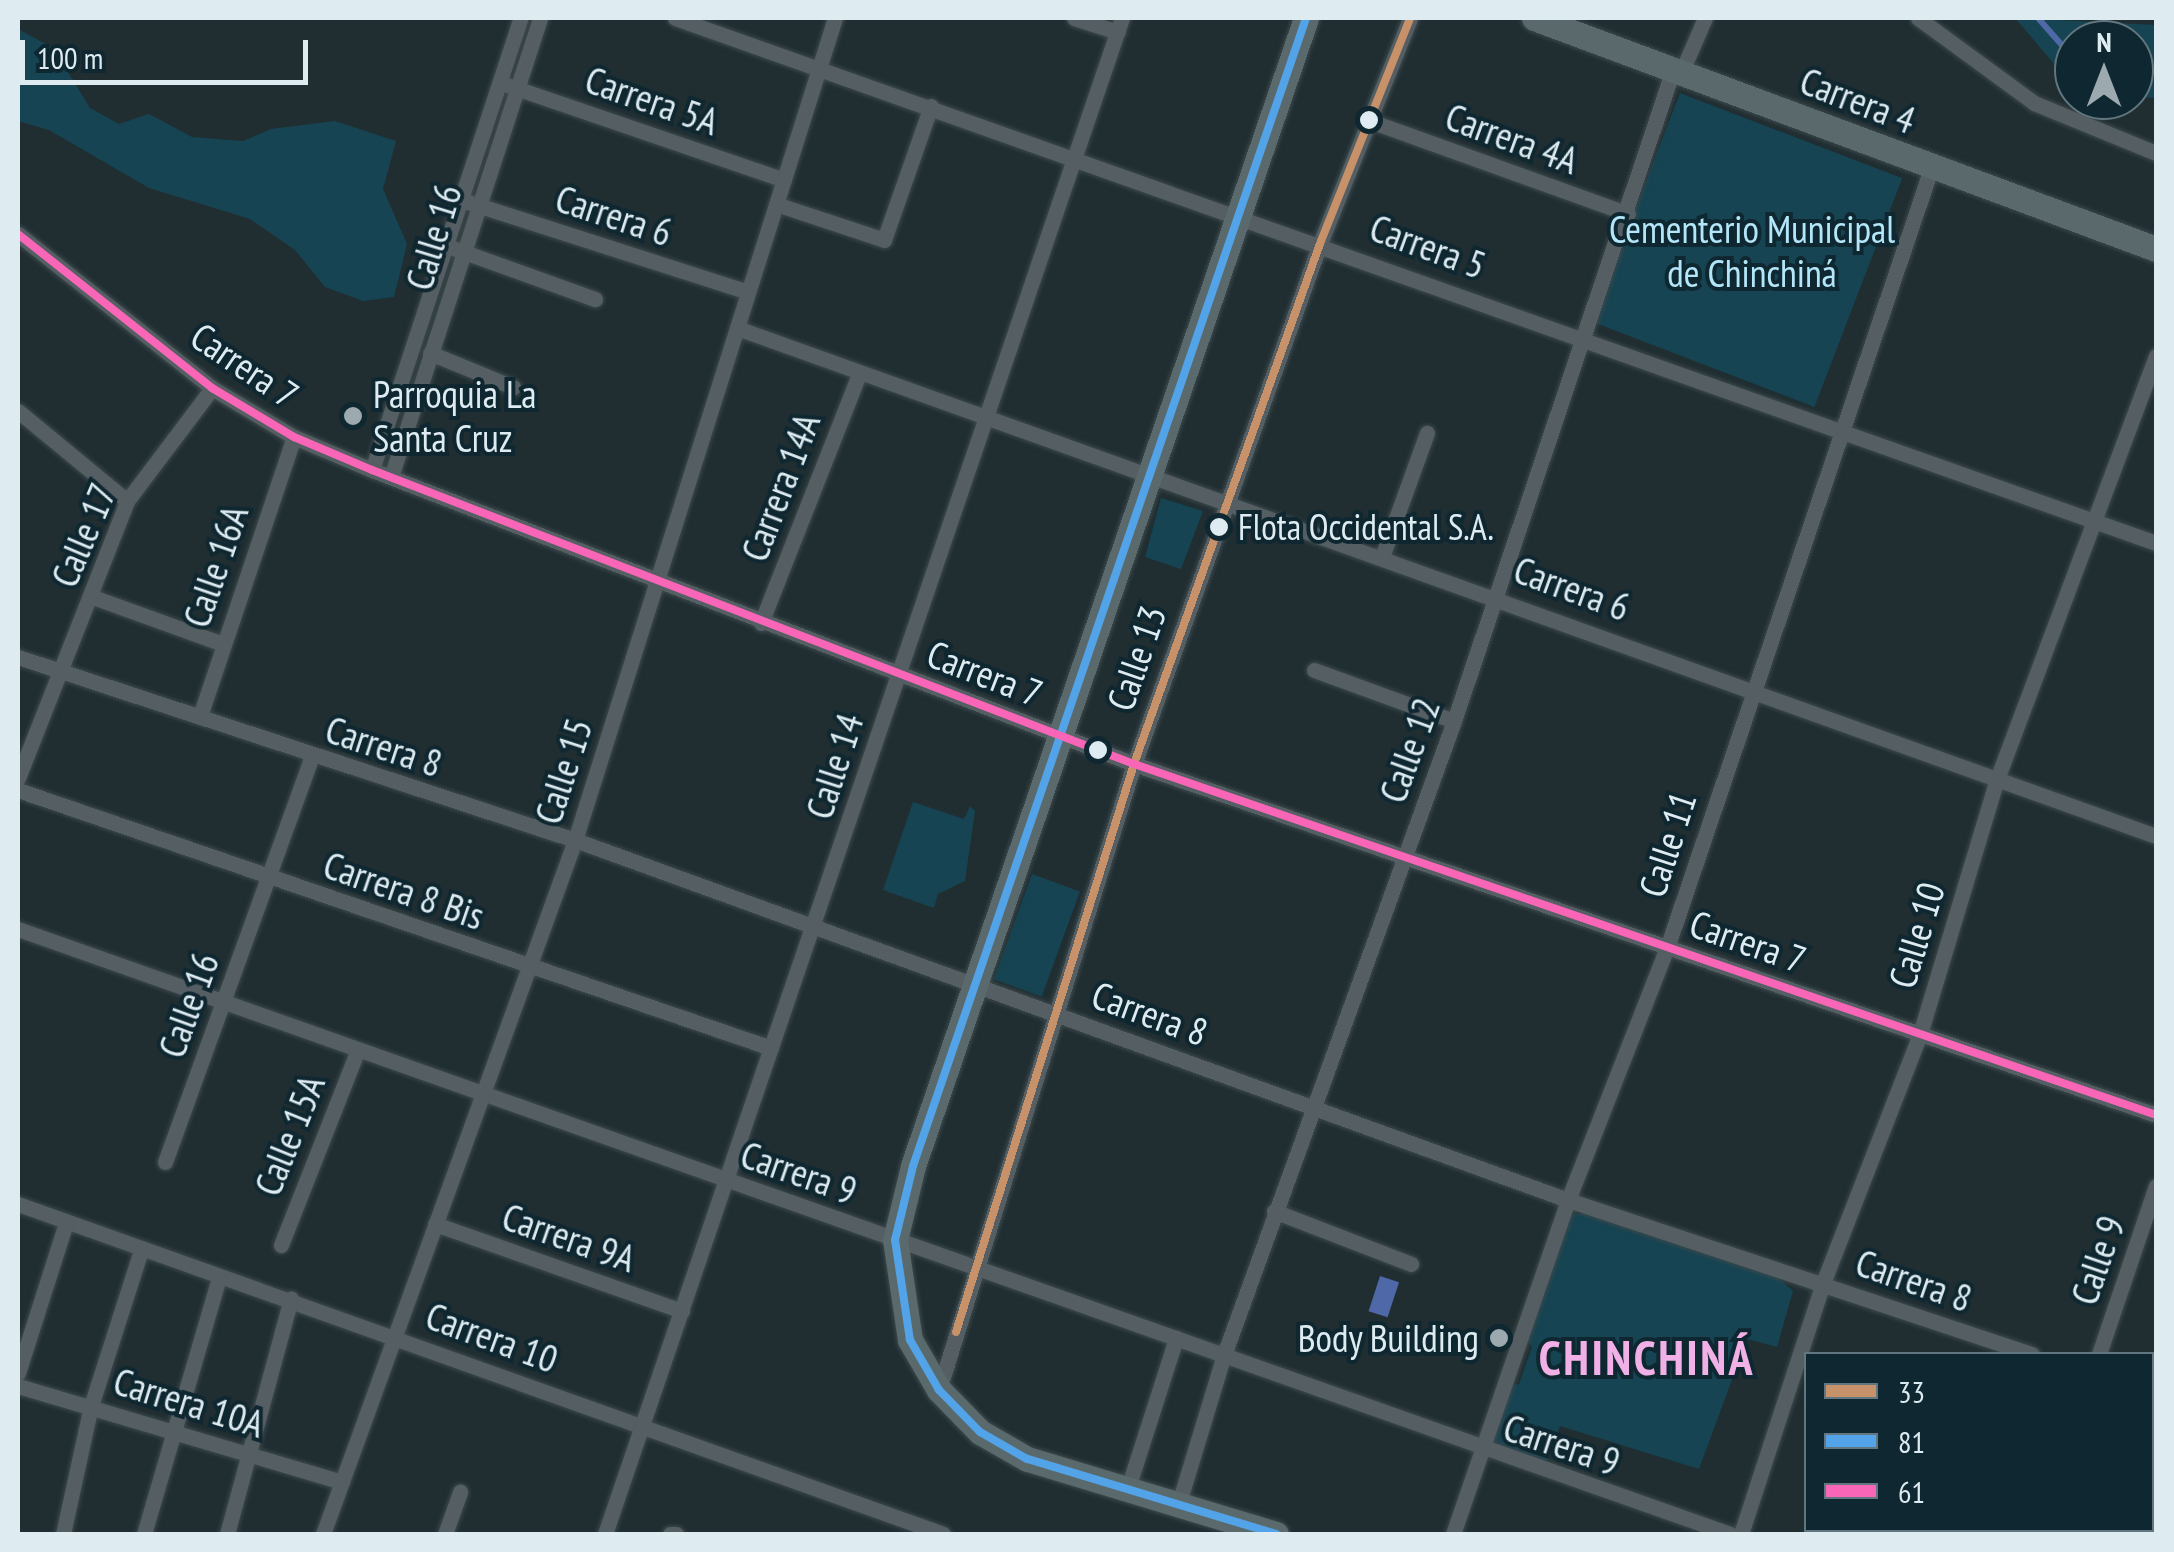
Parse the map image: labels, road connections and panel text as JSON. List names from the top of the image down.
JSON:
{
  "streets": {
    "main road": ["Carrera 4"],
    "street": [
      "Carrera 5A",
      "Carrera 4A",
      "Carrera 6",
      "Calle 16",
      "Carrera 5",
      "Carrera 7",
      "Carrera 14A",
      "Calle 17",
      "Calle 16A",
      "Calle 13",
      "Carrera 8",
      "Calle 12",
      "Calle 14",
      "Calle 15",
      "Calle 11",
      "Carrera 8 Bis",
      "Calle 10",
      "Calle 15A",
      "Carrera 9",
      "Carrera 9A",
      "Calle 9",
      "Carrera 10",
      "Carrera 10A"
    ]
  },
  "crossings": [
    ["Carrera 5A", "Calle 16"],
    ["Carrera 5A", "Calle 15"],
    ["Carrera 4", "Calle 12"],
    ["Carrera 4", "Calle 11"],
    ["Carrera 4A", "Calle 13"],
    ["Carrera 4A", "Calle 12"],
    ["Carrera 6", "Calle 16"],
    ["Carrera 6", "Carrera 14A"],
    ["Carrera 6", "Calle 13"],
    ["Carrera 6", "Calle 12"],
    ["Carrera 6", "Calle 14"],
    ["Carrera 6", "Calle 15"],
    ["Carrera 6", "Calle 11"],
    ["Carrera 6", "Calle 10"],
    ["Calle 16", "Carrera 7"],
    ["Calle 16", "Carrera 8"],
    ["Calle 16", "Carrera 8 Bis"],
    ["Calle 16", "Carrera 9"],
    ["Carrera 5", "Calle 13"],
    ["Carrera 5", "Calle 12"],
    ["Carrera 5", "Calle 14"],
    ["Carrera 5", "Calle 15"],
    ["Carrera 5", "Calle 11"],
    ["Carrera 5", "Calle 10"],
    ["Carrera 7", "Carrera 14A"],
    ["Carrera 7", "Calle 17"],
    ["Carrera 7", "Calle 16A"],
    ["Carrera 7", "Calle 13"],
    ["Carrera 7", "Calle 12"],
    ["Carrera 7", "Calle 14"],
    ["Carrera 7", "Calle 15"],
    ["Carrera 7", "Calle 11"],
    ["Carrera 7", "Calle 10"],
    ["Calle 17", "Carrera 8"],
    ["Calle 16A", "Carrera 8"],
    ["Calle 13", "Carrera 8"],
    ["Calle 13", "Carrera 9"],
    ["Carrera 8", "Calle 12"],
    ["Carrera 8", "Calle 14"],
    ["Carrera 8", "Calle 15"],
    ["Carrera 8", "Calle 11"],
    ["Carrera 8", "Calle 10"],
    ["Calle 12", "Carrera 9"],
    ["Calle 14", "Carrera 8 Bis"],
    ["Calle 14", "Carrera 9"],
    ["Calle 14", "Carrera 9A"],
    ["Calle 14", "Carrera 10"],
    ["Calle 15", "Carrera 8 Bis"],
    ["Calle 15", "Carrera 9"],
    ["Calle 15", "Carrera 9A"],
    ["Calle 15", "Carrera 10"],
    ["Calle 15", "Carrera 10A"],
    ["Calle 11", "Carrera 9"],
    ["Calle 15A", "Carrera 9"]
  ],
  "districts": ["CHINCHINÁ"],
  "parks": ["Cementerio Municipal de Chinchiná"],
  "places": ["Parroquia La Santa Cruz", "Flota Occidental S.A.", "Body Building"],
  "lines": ["transit line 33", "transit line 81", "transit line 61"],
  "legend": ["33", "81", "61"],
  "scale_bar": "100 m",
  "north": "top"
}
